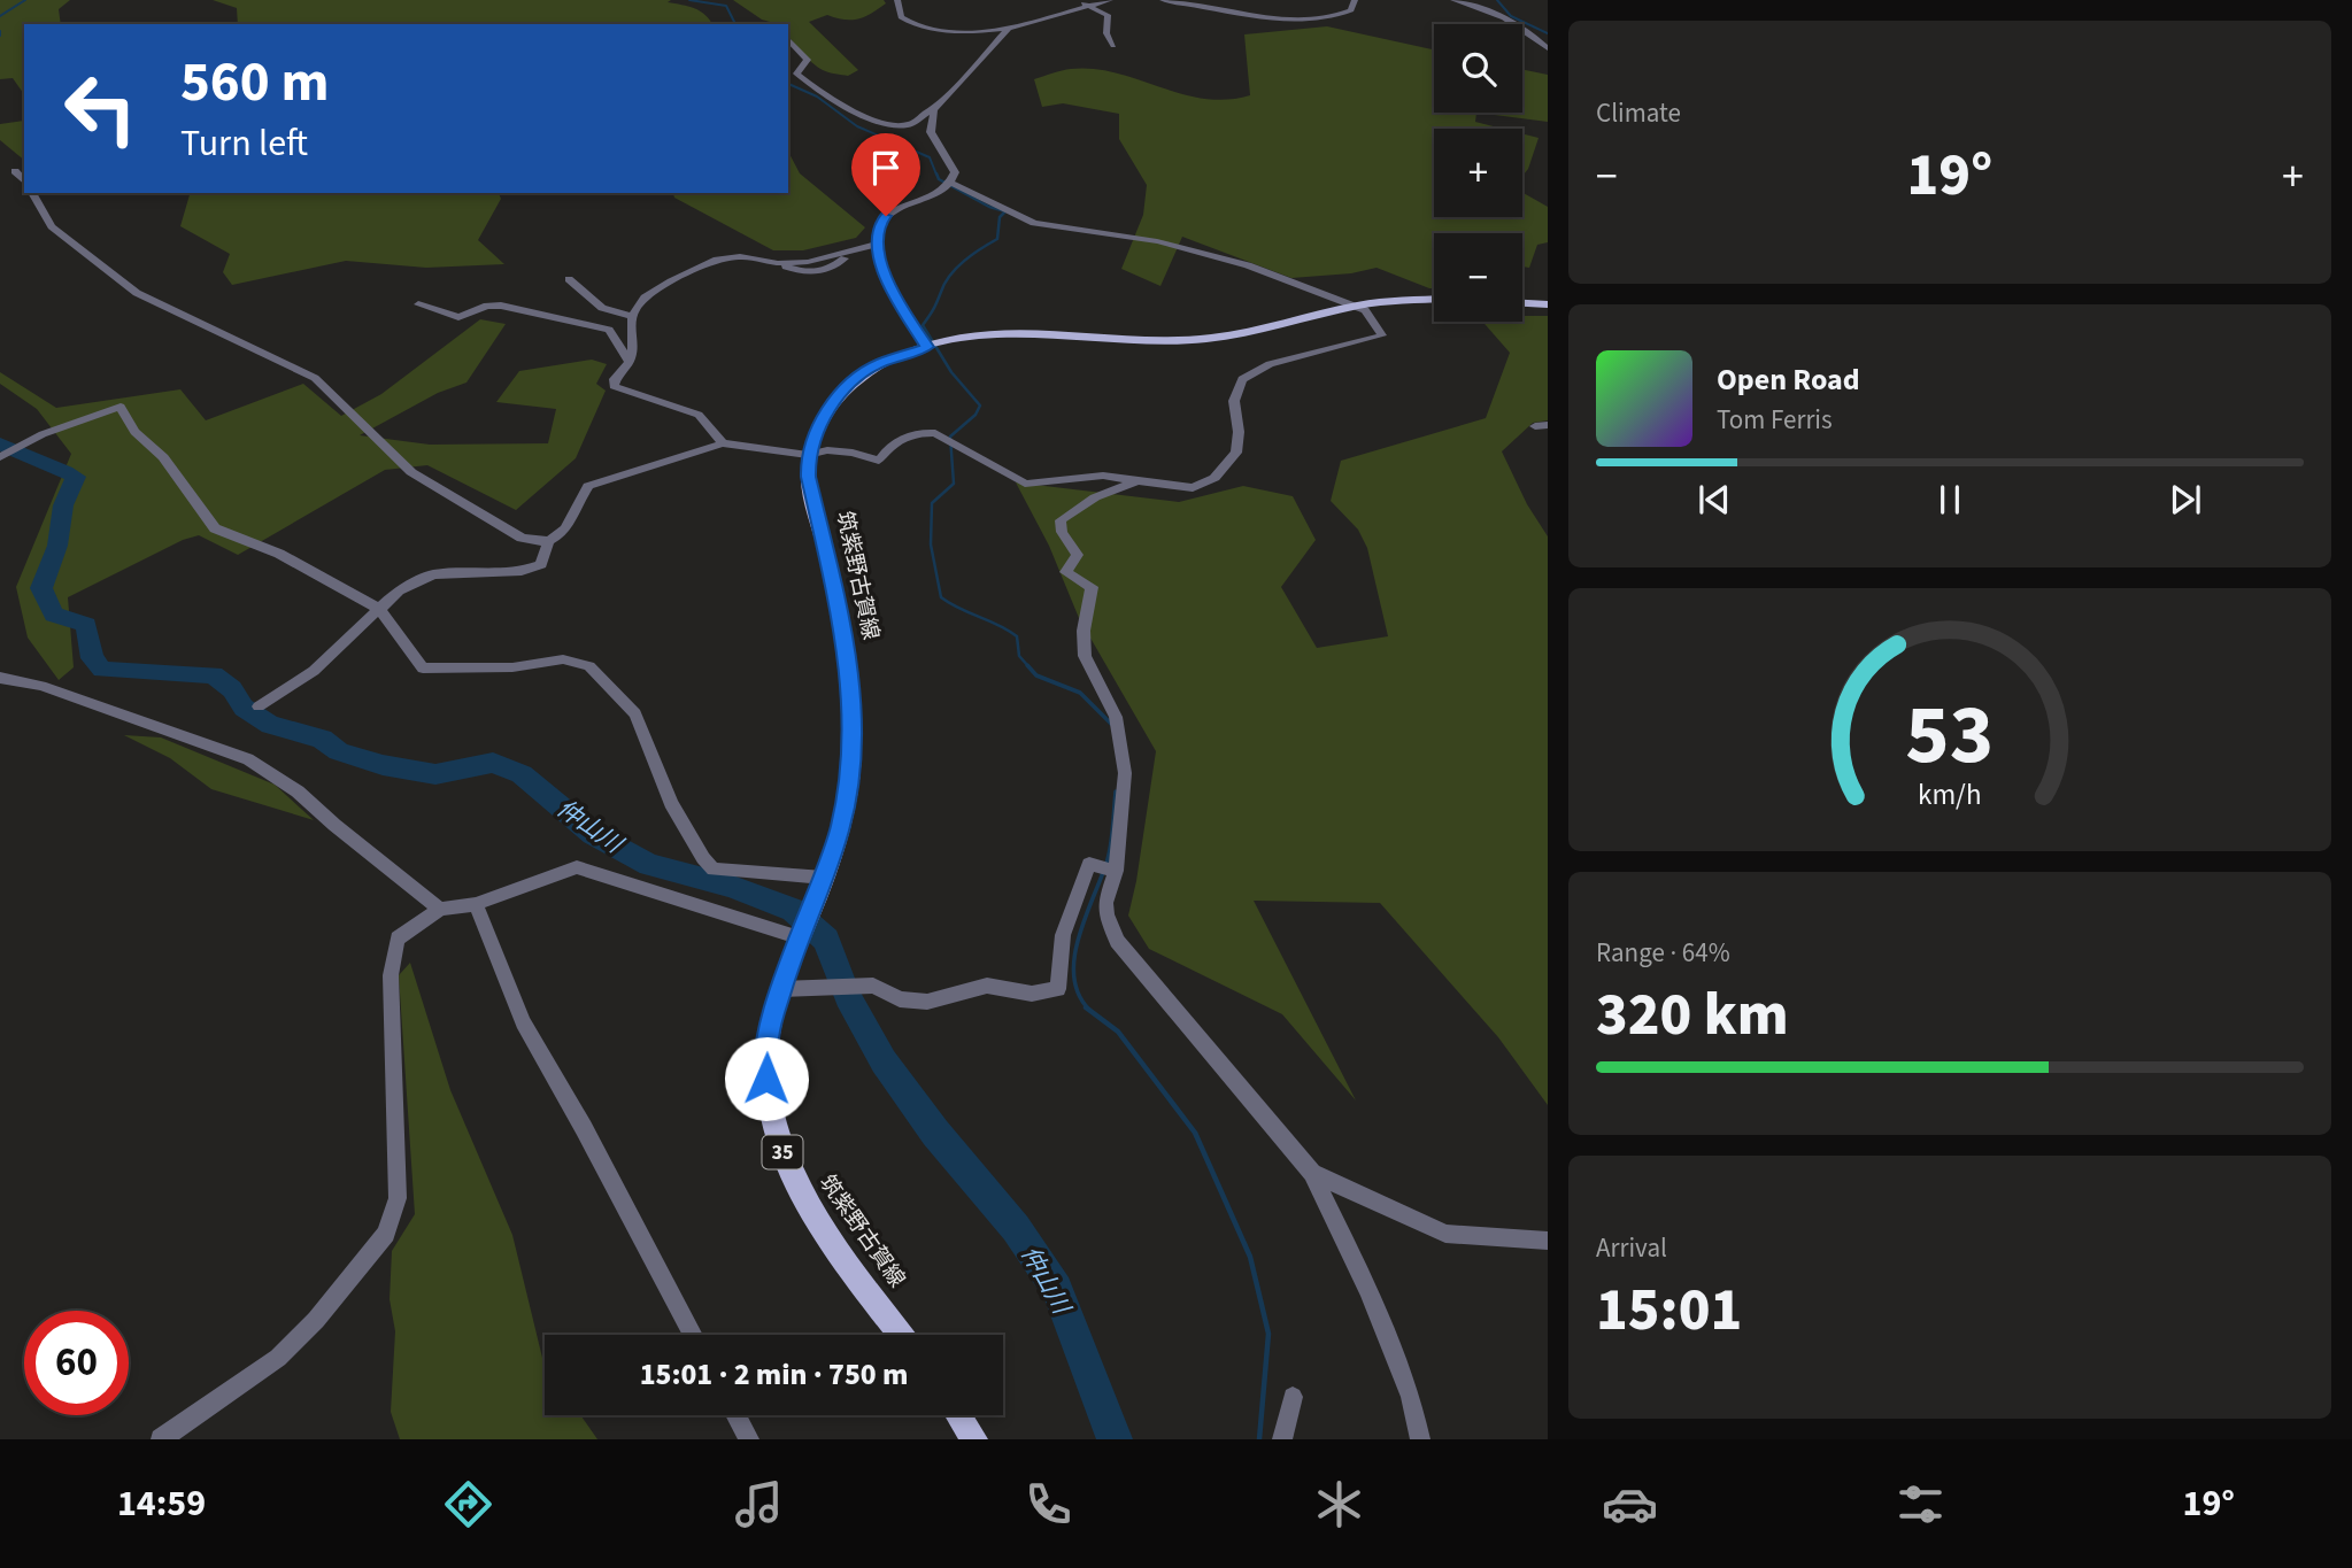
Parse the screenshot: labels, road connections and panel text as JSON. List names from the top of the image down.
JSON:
{
  "streets": {
    "main road": ["筑紫野古賀線", "35"]
  },
  "water": ["仲山川"],
  "page": {
    "tile": [
      "Climate",
      ["Range · 64%", "320 km"],
      ["Arrival", "15:01"]
    ],
    "map_buttons": ["+", "−"],
    "turn": ["560 m", "Turn left"],
    "heat": ["−", "19°", "+"],
    "song": ["Open Road", "Tom Ferris"],
    "limit": "60",
    "trip": "15:01 · 2 min · 750 m",
    "tabs": ["14:59", "19°"],
    "gauge": ["53", "km/h"]
  }
}
